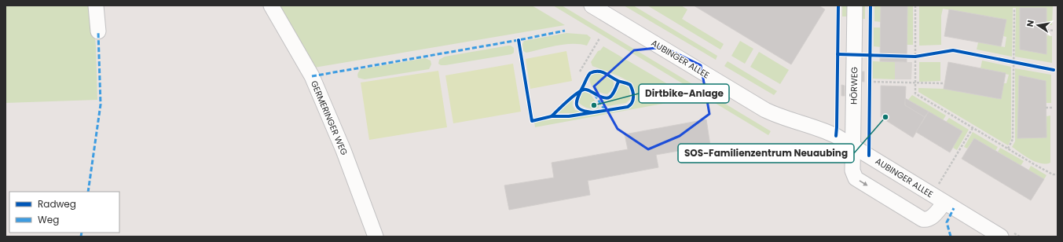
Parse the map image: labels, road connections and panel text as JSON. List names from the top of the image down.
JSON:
{
  "streets": {
    "street": ["AUBINGER ALLEE", "HÖRWEG", "GERMERINGER WEG"]
  },
  "crossings": [
    ["AUBINGER ALLEE", "HÖRWEG"]
  ],
  "places": ["Dirtbike-Anlage", "SOS-Familienzentrum Neuaubing"],
  "legend": ["Radweg", "Weg"],
  "north": "left"
}
